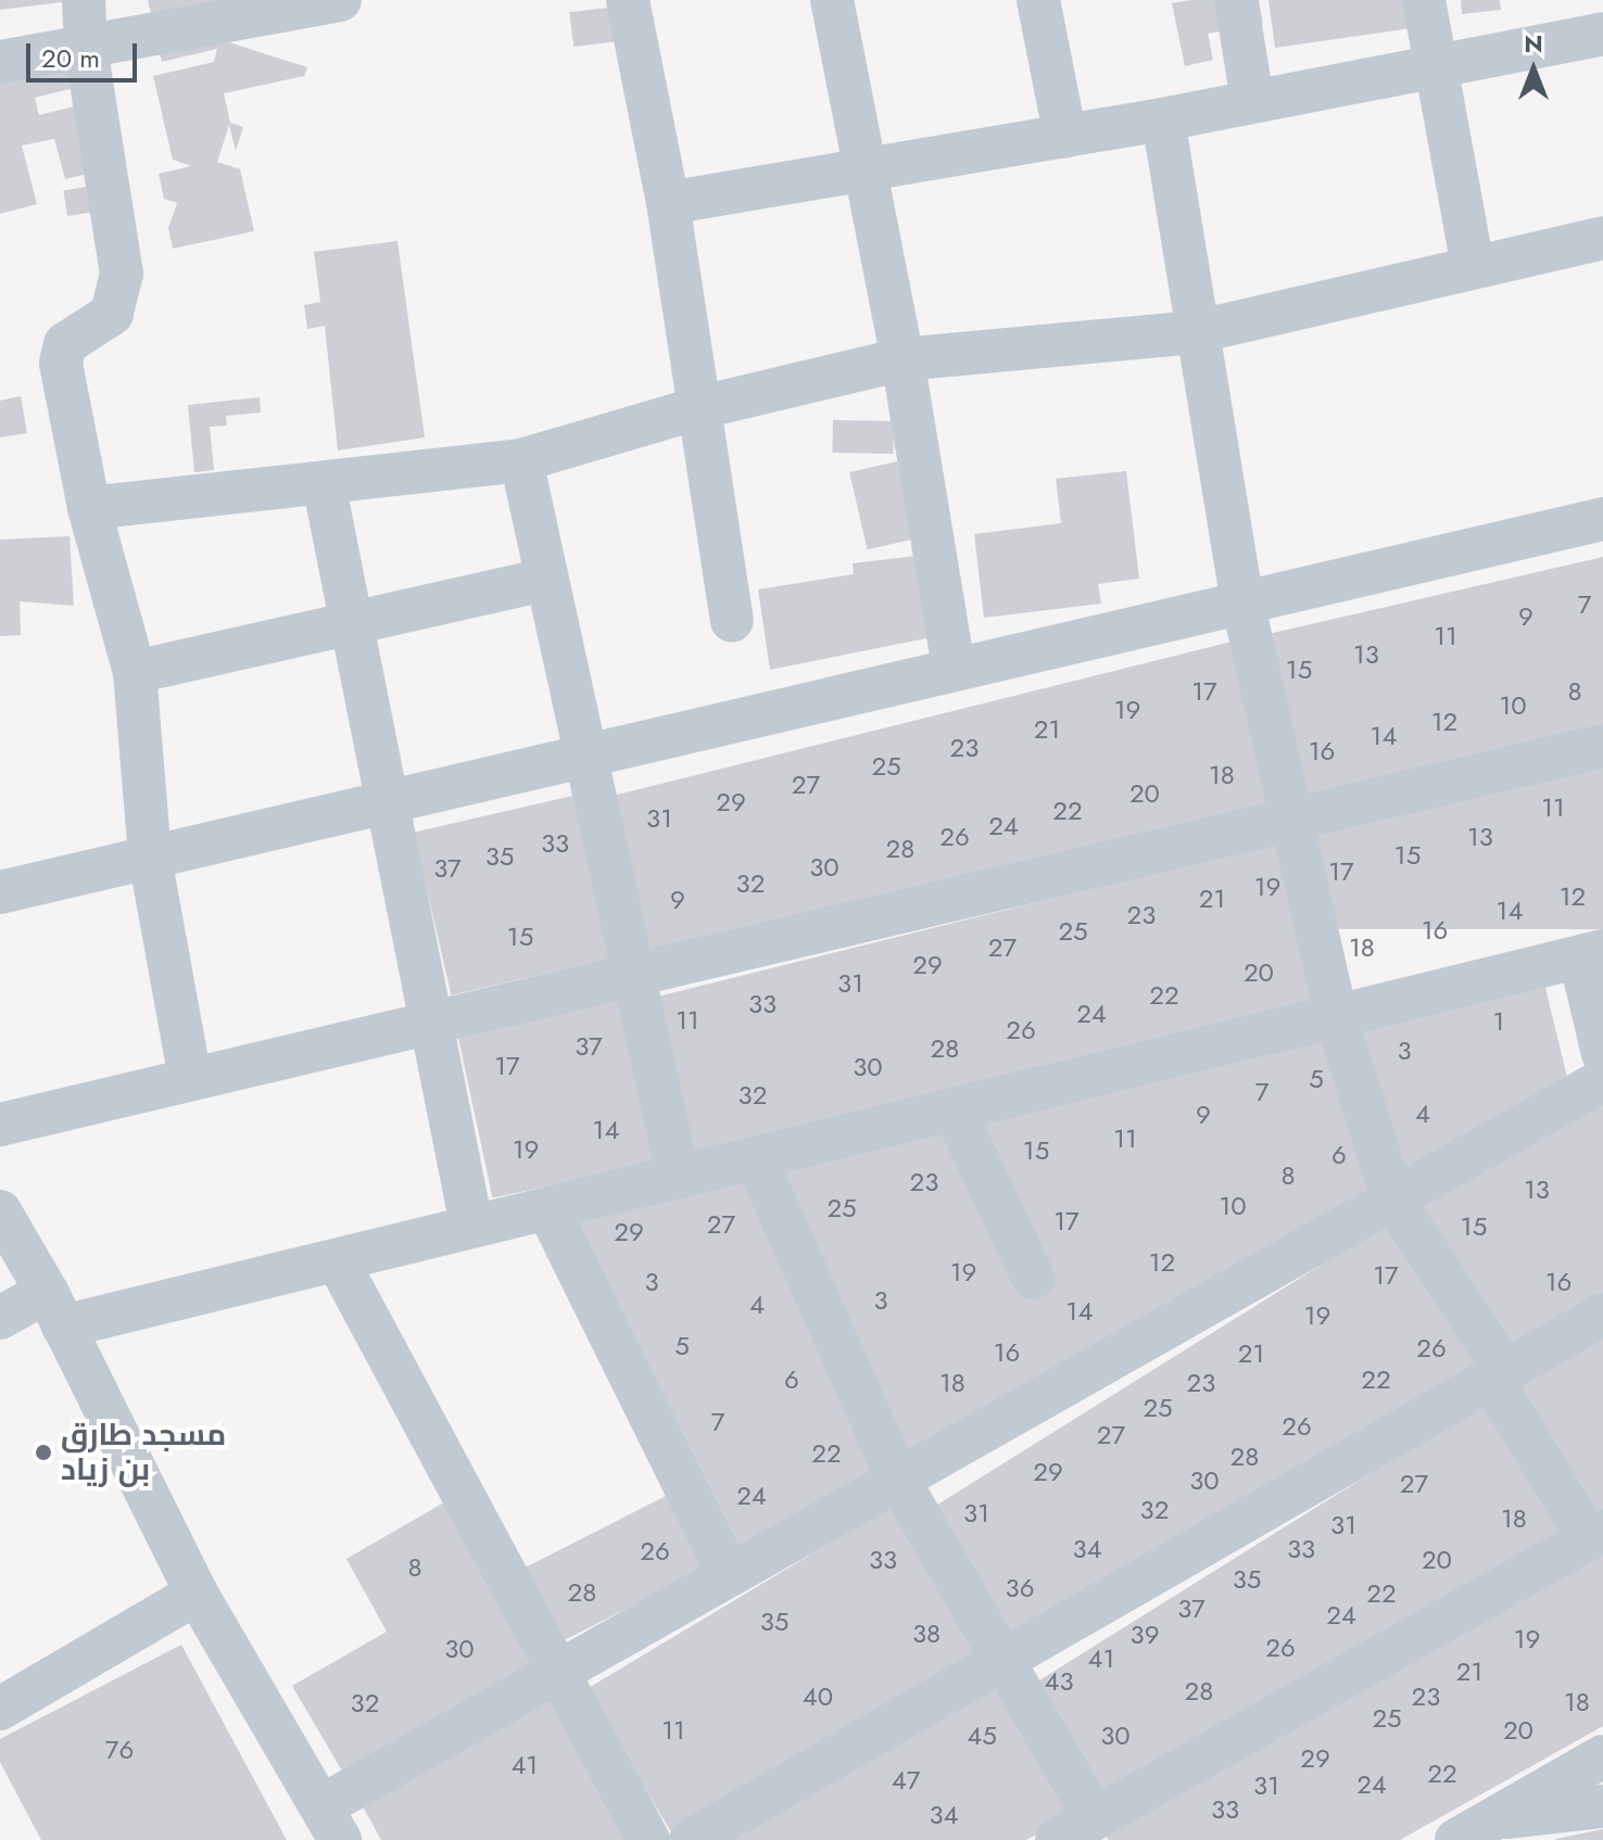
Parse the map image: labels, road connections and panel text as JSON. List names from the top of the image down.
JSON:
{
  "places": ["مسجد طارق بن زياد"],
  "house_numbers": [
    "7",
    "9",
    "11",
    "13",
    "15",
    "17",
    "8",
    "10",
    "19",
    "12",
    "21",
    "14",
    "23",
    "16",
    "25",
    "18",
    "27",
    "20",
    "29",
    "11",
    "22",
    "31",
    "24",
    "26",
    "13",
    "33",
    "28",
    "15",
    "35",
    "30",
    "37",
    "17",
    "32",
    "19",
    "12",
    "21",
    "9",
    "14",
    "23",
    "16",
    "25",
    "15",
    "27",
    "18",
    "29",
    "20",
    "31",
    "22",
    "33",
    "24",
    "11",
    "1",
    "26",
    "37",
    "28",
    "3",
    "17",
    "30",
    "5",
    "7",
    "32",
    "4",
    "9",
    "14",
    "11",
    "19",
    "15",
    "6",
    "8",
    "23",
    "13",
    "10",
    "25",
    "17",
    "27",
    "15",
    "29",
    "12",
    "19",
    "17",
    "3",
    "16",
    "3",
    "4",
    "14",
    "19",
    "5",
    "26",
    "16",
    "21",
    "6",
    "22",
    "18",
    "23",
    "25",
    "7",
    "26",
    "27",
    "22",
    "28",
    "29",
    "30",
    "27",
    "24",
    "32",
    "31",
    "18",
    "31",
    "34",
    "33",
    "26",
    "33",
    "20",
    "8",
    "35",
    "36",
    "28",
    "22",
    "37",
    "24",
    "35",
    "38",
    "39",
    "19",
    "26",
    "30",
    "41",
    "21",
    "43",
    "28",
    "40",
    "23",
    "18",
    "32",
    "25",
    "11",
    "20",
    "45",
    "30",
    "76",
    "29",
    "41",
    "22",
    "47",
    "24",
    "31",
    "33",
    "34"
  ],
  "scale_bar": "20 m",
  "north": "top"
}
